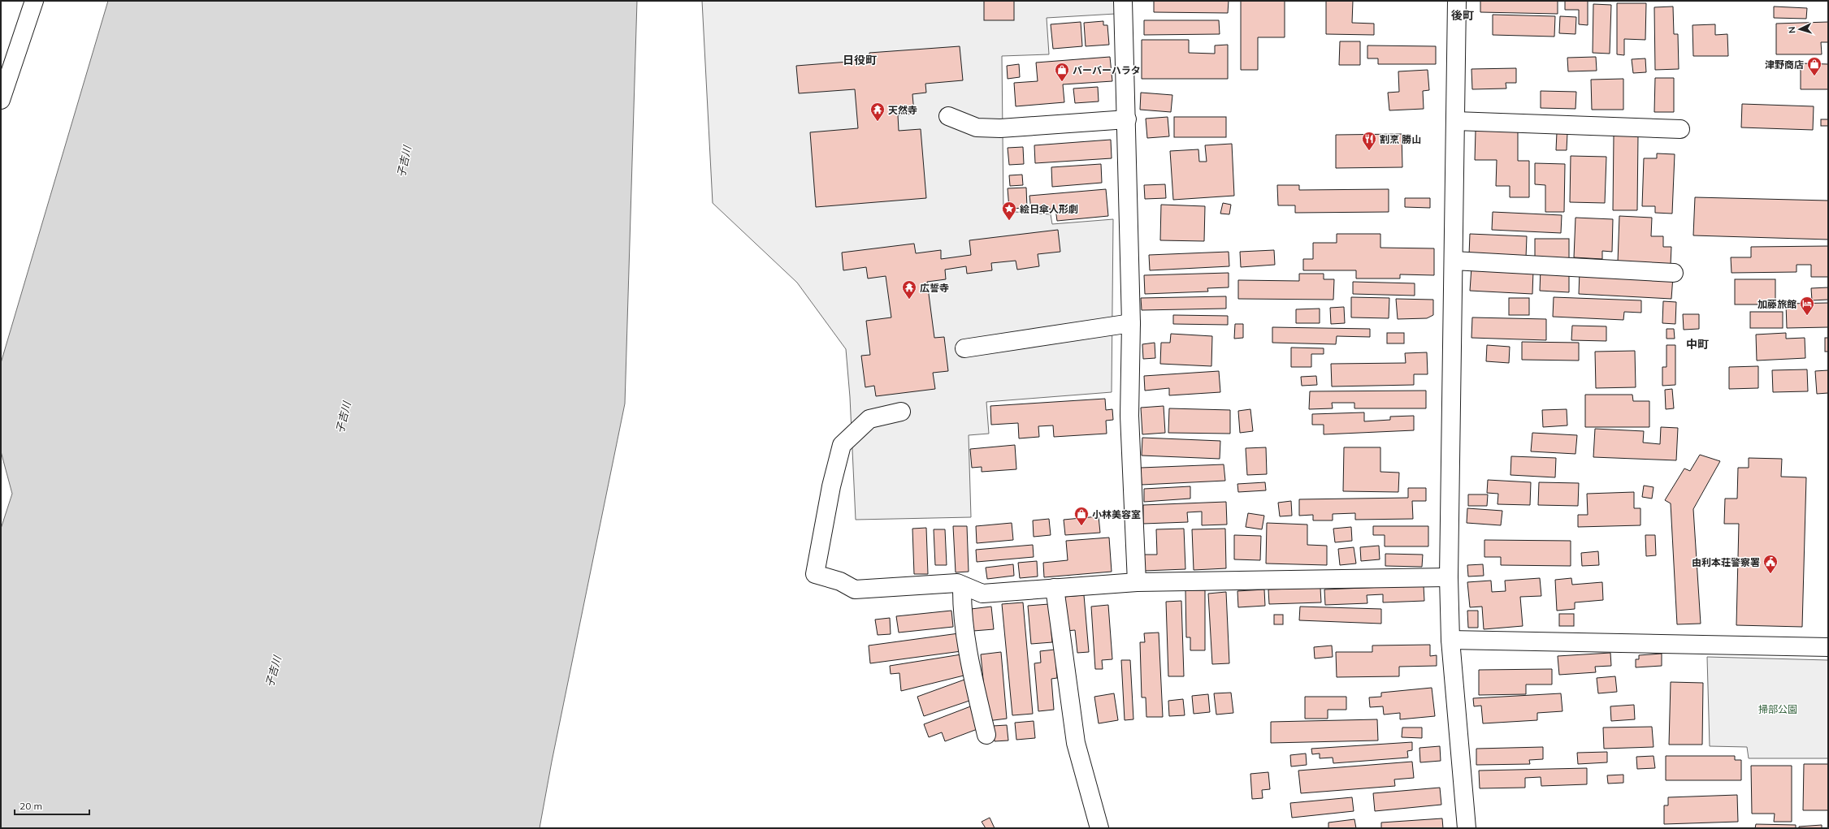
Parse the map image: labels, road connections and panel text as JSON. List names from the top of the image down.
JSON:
{
  "districts": ["後町", "日役町", "中町"],
  "water": ["子吉川"],
  "parks": ["掃部公園"],
  "places": {
    "shop": ["津野商店", "バーバーハラタ", "小林美容室"],
    "temple": ["天然寺", "広誓寺"],
    "restaurant": ["割烹 勝山"],
    "place": ["絵日傘人形劇"],
    "hotel": ["加藤旅館"],
    "public building": ["由利本荘警察署"]
  },
  "scale_bar": "20 m",
  "north": "left"
}
